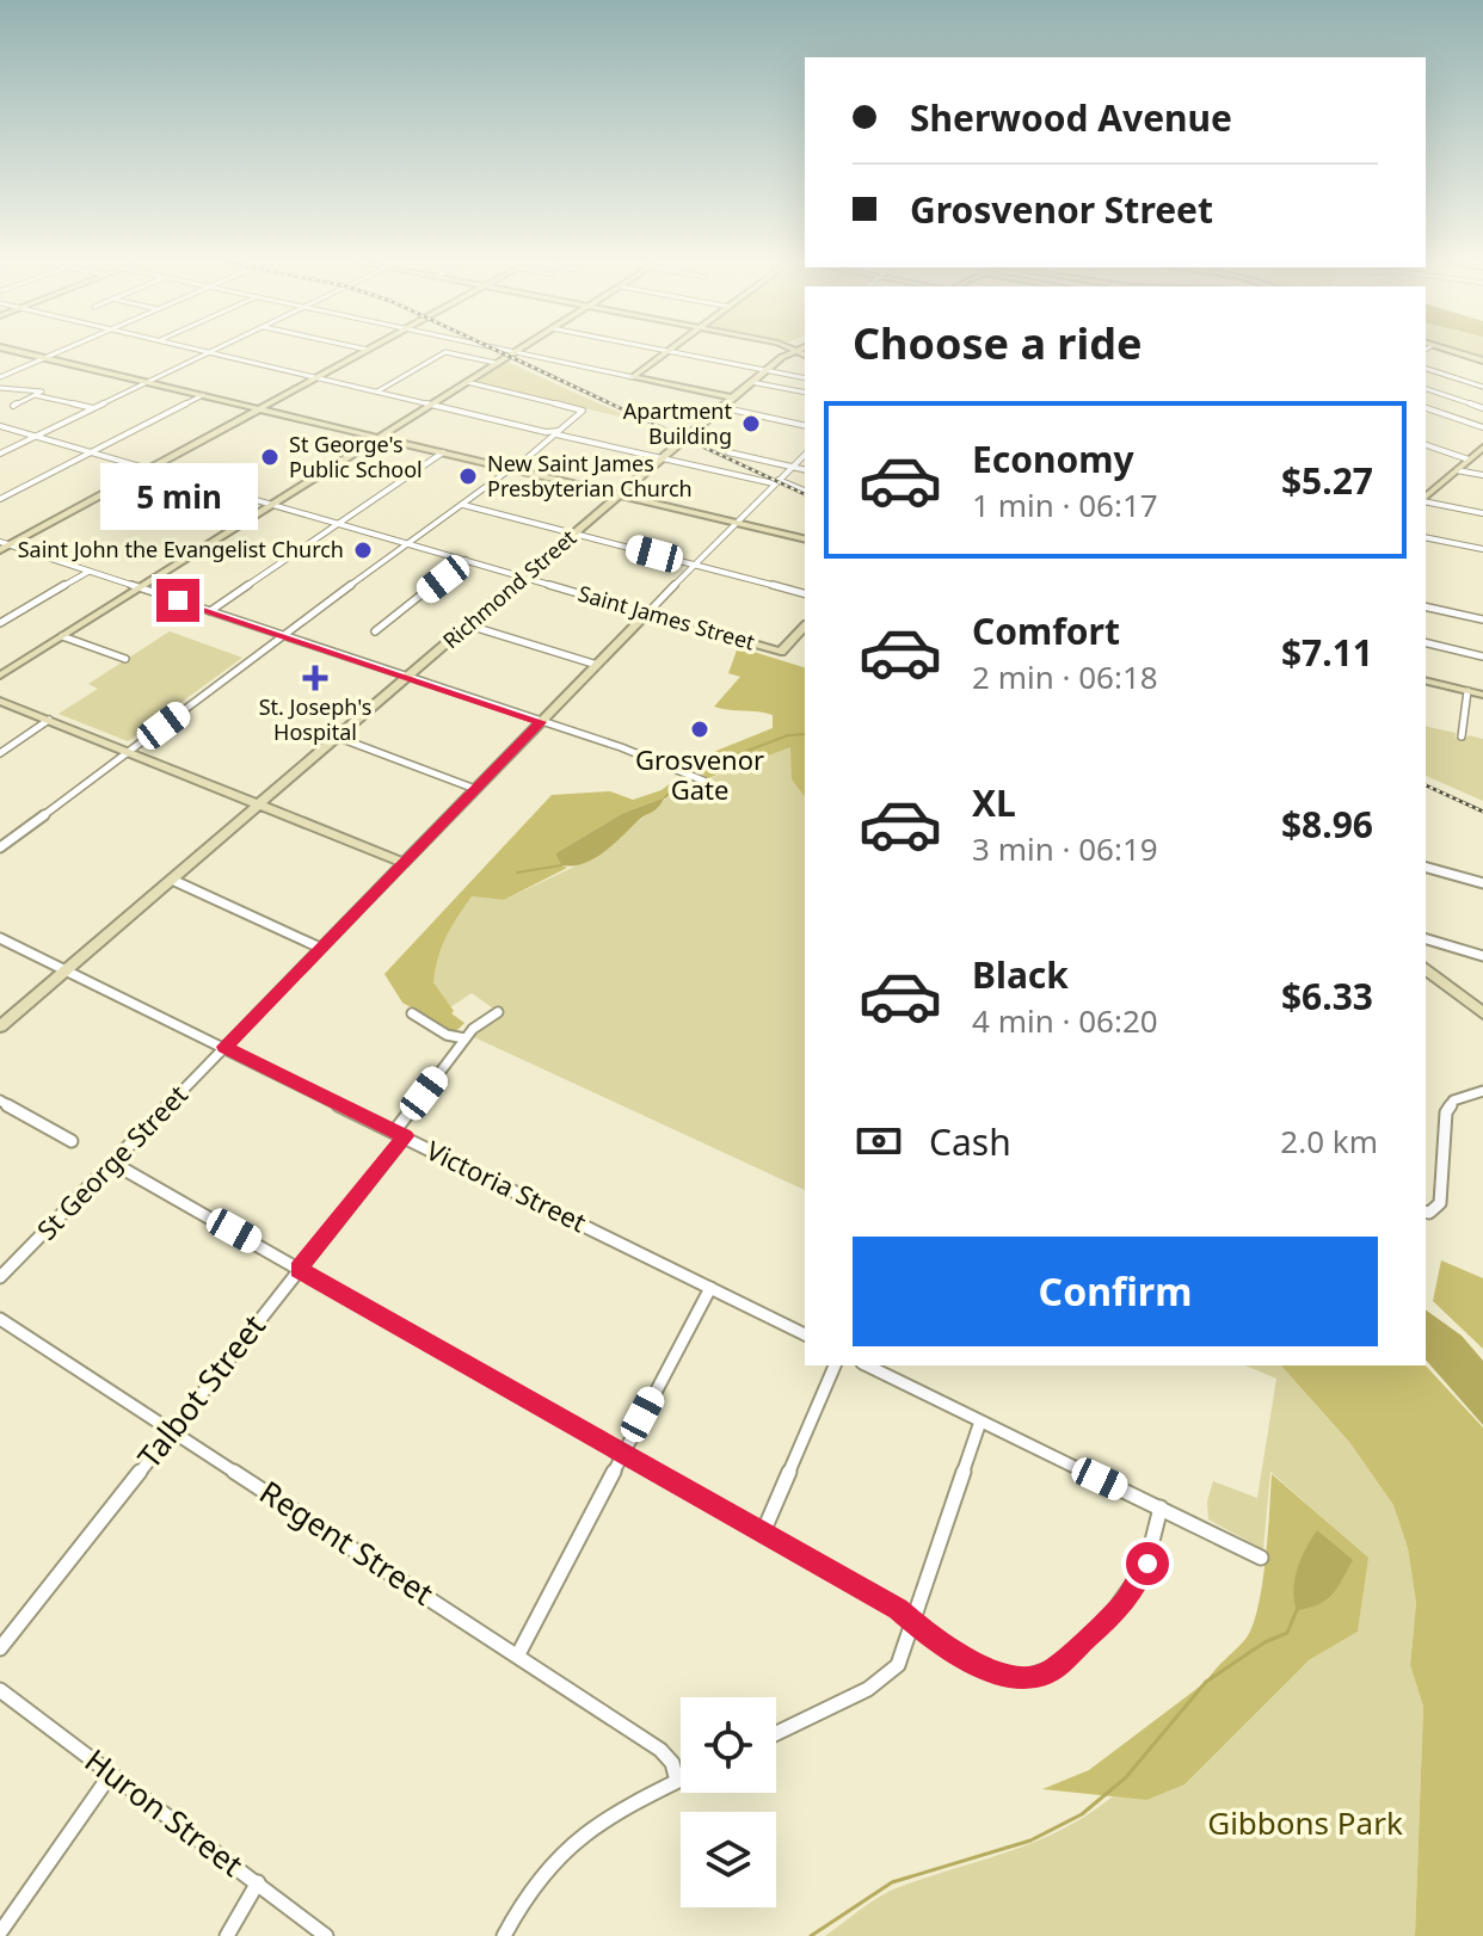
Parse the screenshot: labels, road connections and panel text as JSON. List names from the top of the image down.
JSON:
{
  "streets": {
    "street": [
      "Richmond Street",
      "Saint James Street",
      "St George Street",
      "Victoria Street",
      "Talbot Street",
      "Regent Street",
      "Huron Street"
    ]
  },
  "crossings": [
    ["Richmond Street", "Saint James Street"],
    ["Richmond Street", "Victoria Street"],
    ["St George Street", "Victoria Street"],
    ["Victoria Street", "Talbot Street"],
    ["Talbot Street", "Regent Street"]
  ],
  "parks": ["Gibbons Park"],
  "places": {
    "other": [
      "Apartment Building",
      "St George's Public School",
      "New Saint James Presbyterian Church",
      "Saint John the Evangelist Church",
      "Grosvenor Gate"
    ],
    "health": ["St. Joseph's Hospital"]
  },
  "page": {
    "banner": ["Sherwood Avenue", "Grosvenor Street"],
    "heading": "Choose a ride",
    "list": [
      {
        "name": "Economy",
        "note": "1 min · 06:17",
        "value": "$5.27"
      },
      {
        "name": "Comfort",
        "note": "2 min · 06:18",
        "value": "$7.11"
      },
      {
        "name": "XL",
        "note": "3 min · 06:19",
        "value": "$8.96"
      },
      {
        "name": "Black",
        "note": "4 min · 06:20",
        "value": "$6.33"
      }
    ],
    "bubble": "5 min",
    "pay": ["Cash", "2.0 km"],
    "buttons": "Confirm"
  }
}
